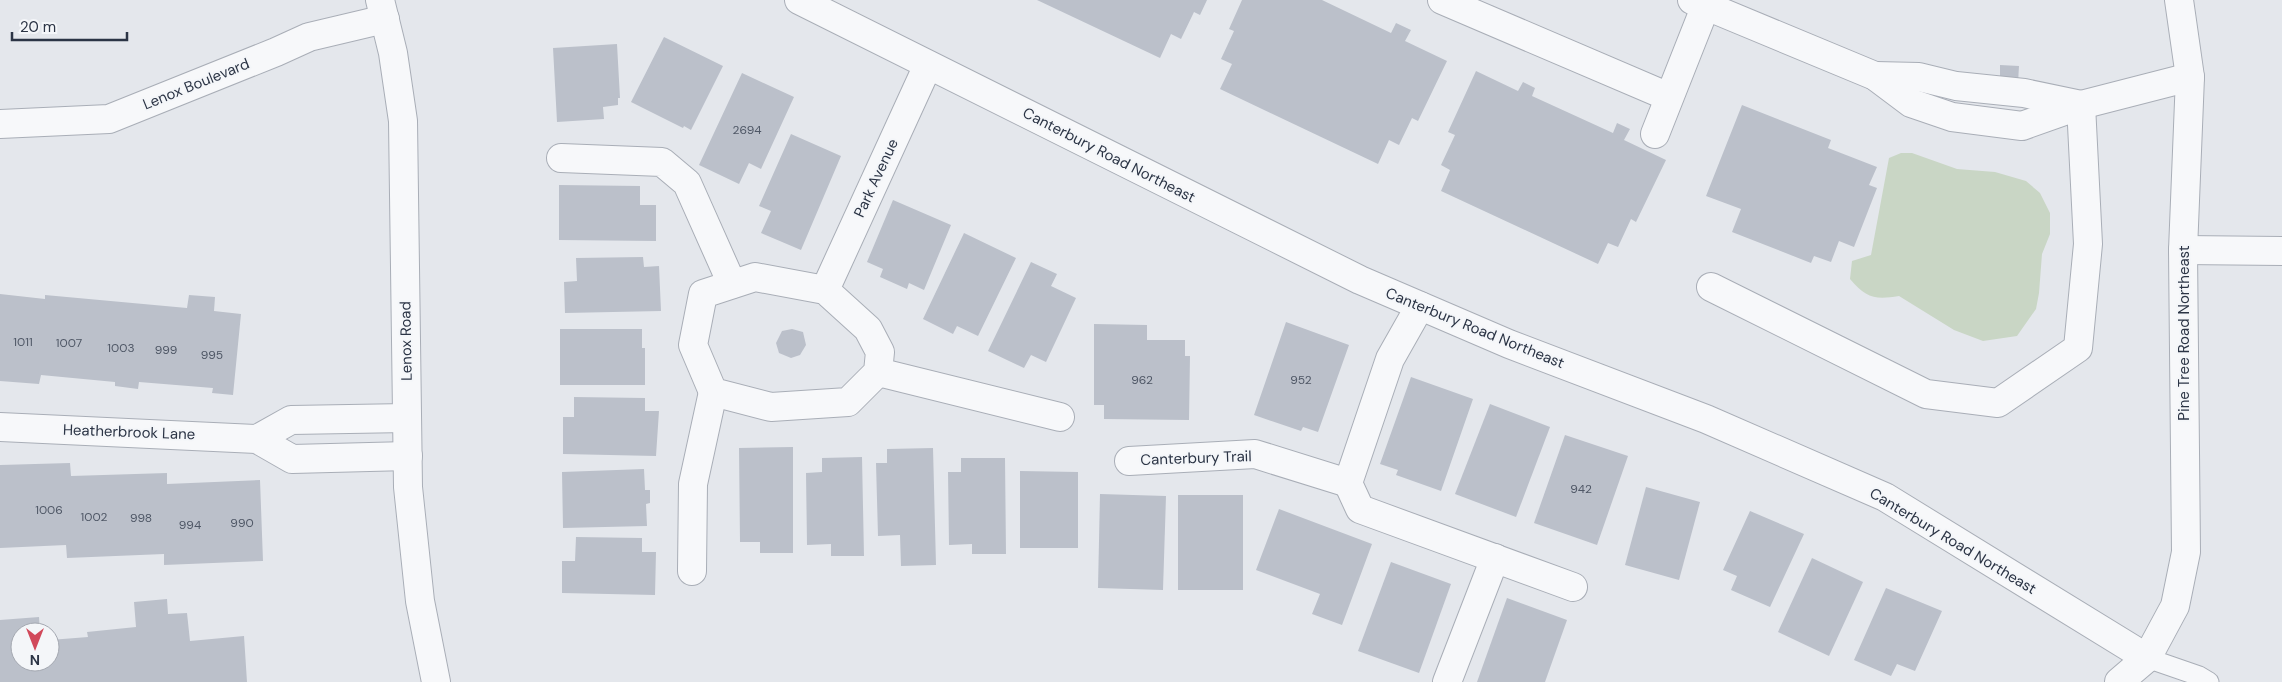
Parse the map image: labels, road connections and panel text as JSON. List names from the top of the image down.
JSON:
{
  "streets": {
    "street": [
      "Lenox Boulevard",
      "Canterbury Road Northeast",
      "Park Avenue",
      "Pine Tree Road Northeast",
      "Lenox Road",
      "Heatherbrook Lane",
      "Canterbury Trail"
    ]
  },
  "crossings": [
    ["Lenox Boulevard", "Lenox Road"],
    ["Canterbury Road Northeast", "Park Avenue"],
    ["Canterbury Road Northeast", "Pine Tree Road Northeast"],
    ["Lenox Road", "Heatherbrook Lane"]
  ],
  "house_numbers": [
    "2694",
    "1011",
    "1007",
    "1003",
    "999",
    "995",
    "962",
    "952",
    "942",
    "1006",
    "1002",
    "998",
    "990",
    "994"
  ],
  "scale_bar": "20 m",
  "north": "bottom"
}
